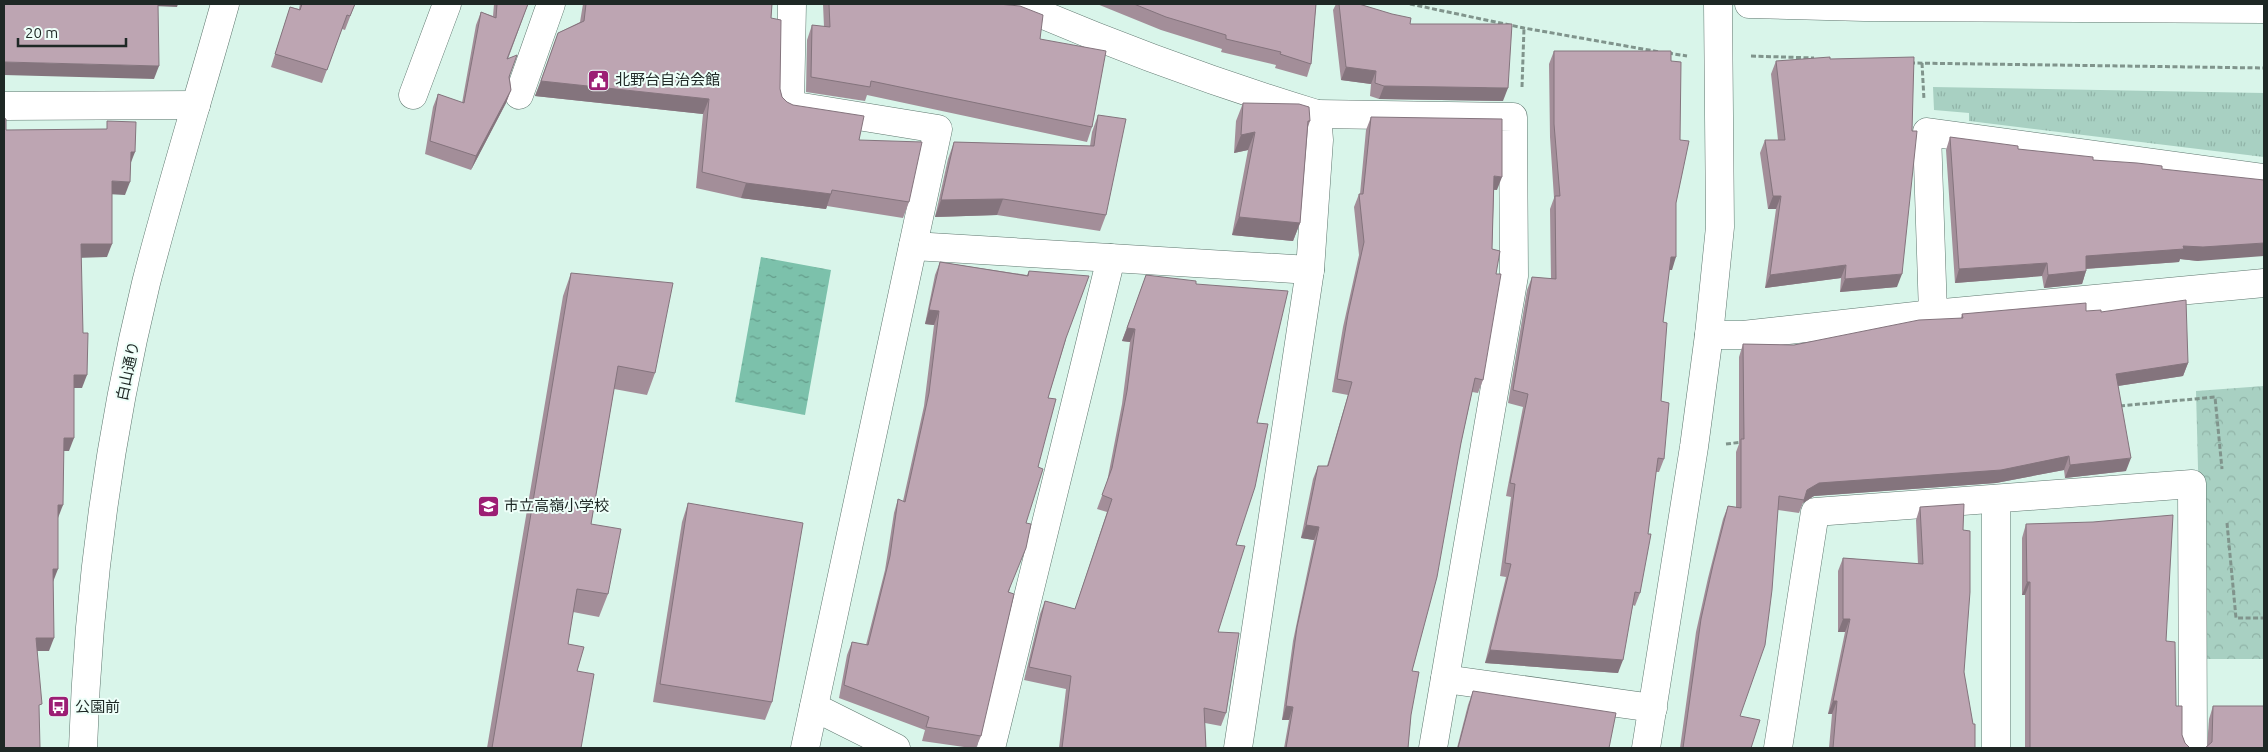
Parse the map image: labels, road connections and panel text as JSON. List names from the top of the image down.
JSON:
{
  "streets": {
    "street": ["白山通り"]
  },
  "places": {
    "public building": ["北野台自治会館"],
    "school or university": ["市立高嶺小学校"],
    "bus stop": ["公園前"]
  },
  "scale_bar": "20 m"
}
